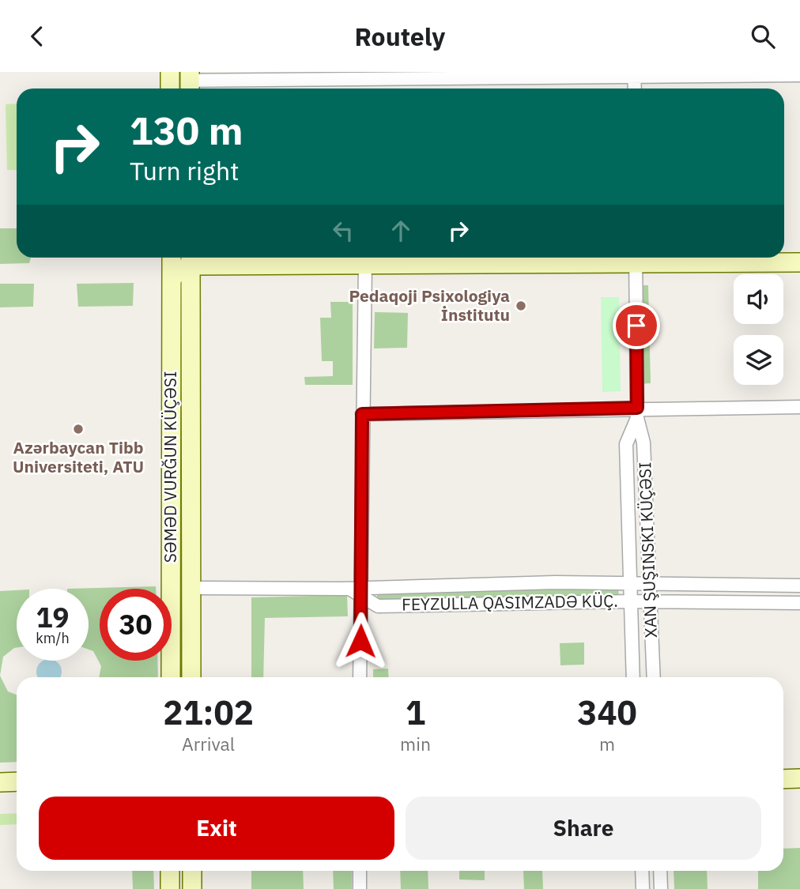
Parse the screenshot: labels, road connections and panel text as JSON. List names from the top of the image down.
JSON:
{
  "streets": {
    "main road": ["SƏMƏD VURĞUN KÜÇƏSI"],
    "street": ["XAN ŞUŞINSKI KÜÇƏSI"]
  },
  "places": ["Pedaqoji Psixologiya İnstitutu", "Azərbaycan Tibb Universiteti, ATU"],
  "page": {
    "header": "Routely",
    "turn": ["130 m", "Turn right"],
    "speed": "19 km/h",
    "limit": "30",
    "eta": [
      "21:02",
      "Arrival",
      "1",
      "min",
      "340",
      "m"
    ],
    "buttons": ["Exit", "Share"]
  }
}
